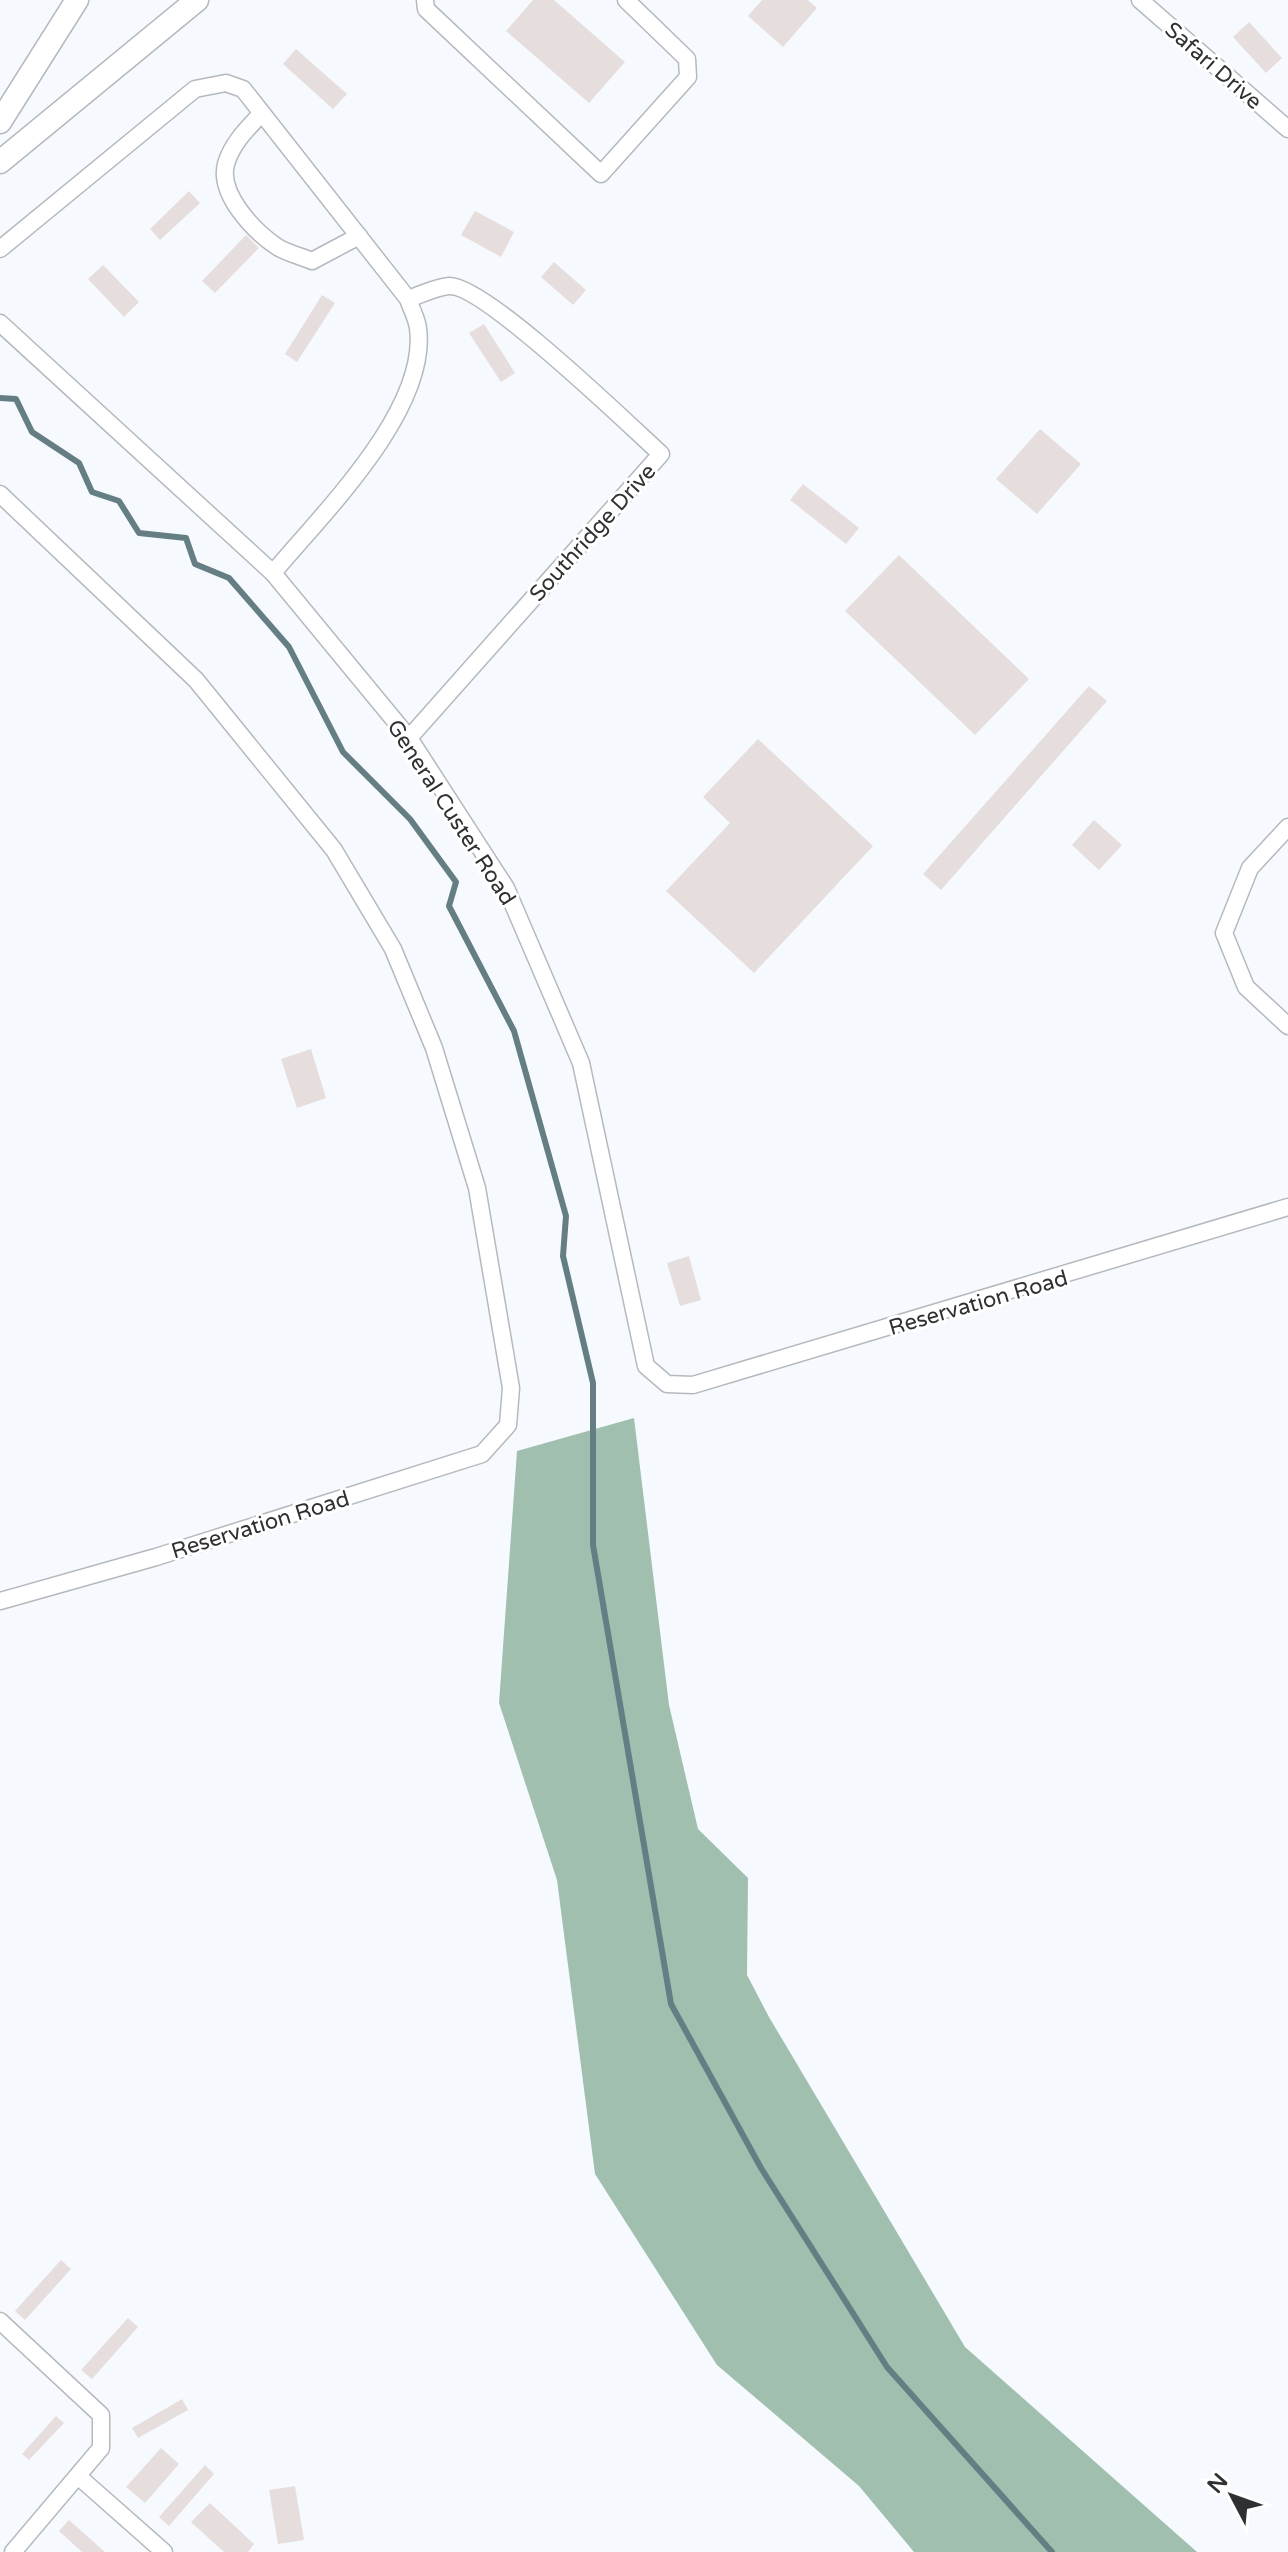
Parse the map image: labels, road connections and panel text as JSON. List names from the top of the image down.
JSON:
{
  "streets": {
    "street": [
      "Safari Drive",
      "Southridge Drive",
      "General Custer Road",
      "Reservation Road"
    ]
  },
  "crossings": [
    ["Southridge Drive", "General Custer Road"],
    ["General Custer Road", "Reservation Road"]
  ],
  "north": "top left"
}
